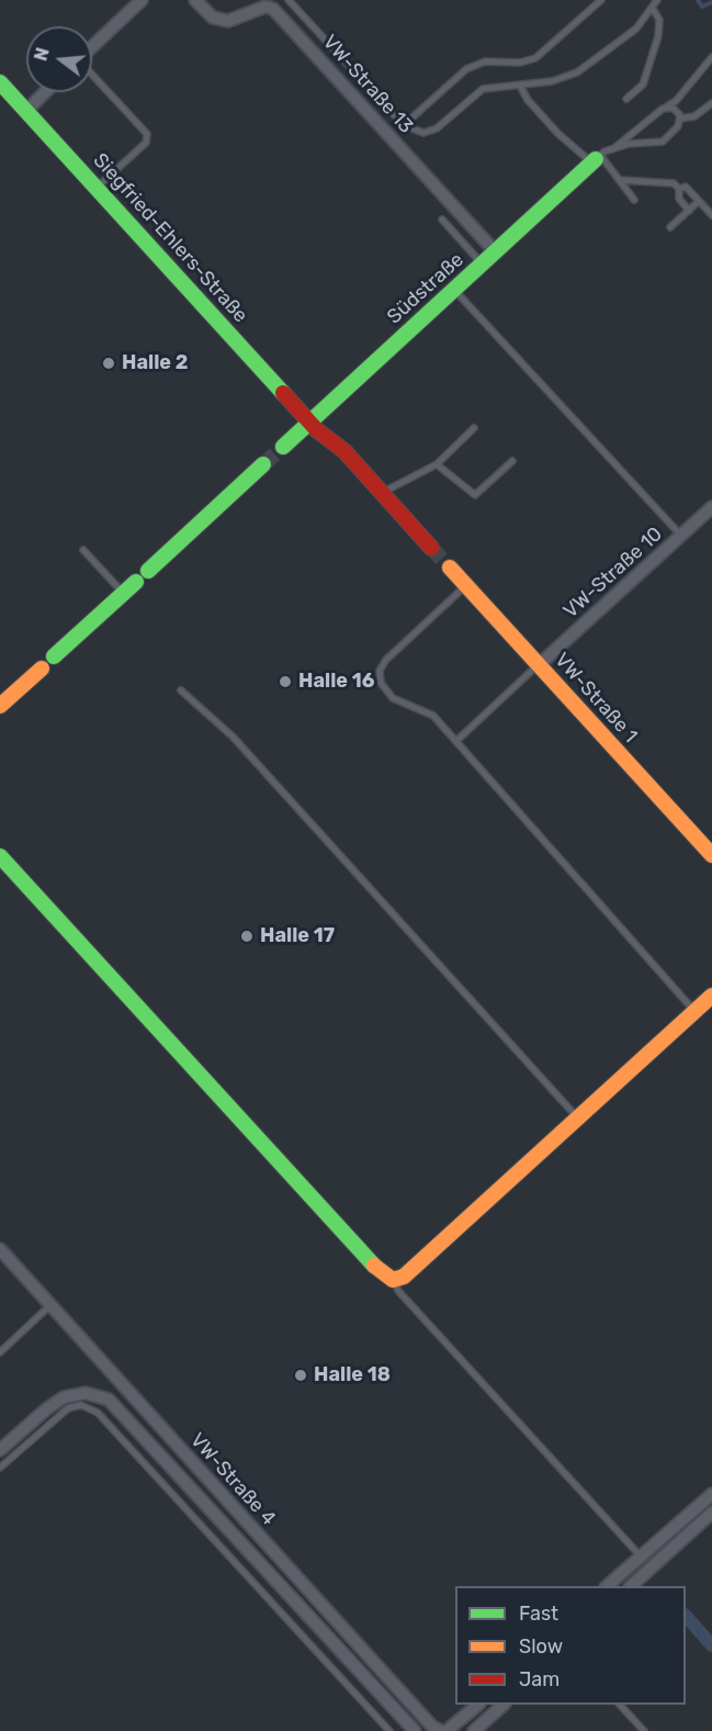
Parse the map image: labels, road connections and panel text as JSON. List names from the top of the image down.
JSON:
{
  "streets": {
    "street": [
      "VW-Straße 13",
      "Siegfried-Ehlers-Straße",
      "Südstraße",
      "VW-Straße 10",
      "VW-Straße 1",
      "VW-Straße 4"
    ]
  },
  "crossings": [
    ["VW-Straße 13", "Südstraße"],
    ["Siegfried-Ehlers-Straße", "Südstraße"],
    ["VW-Straße 10", "VW-Straße 1"]
  ],
  "places": [
    "Halle 2",
    "Halle 16",
    "Halle 17",
    "Halle 18"
  ],
  "legend": ["Fast", "Slow", "Jam"],
  "north": "left"
}
